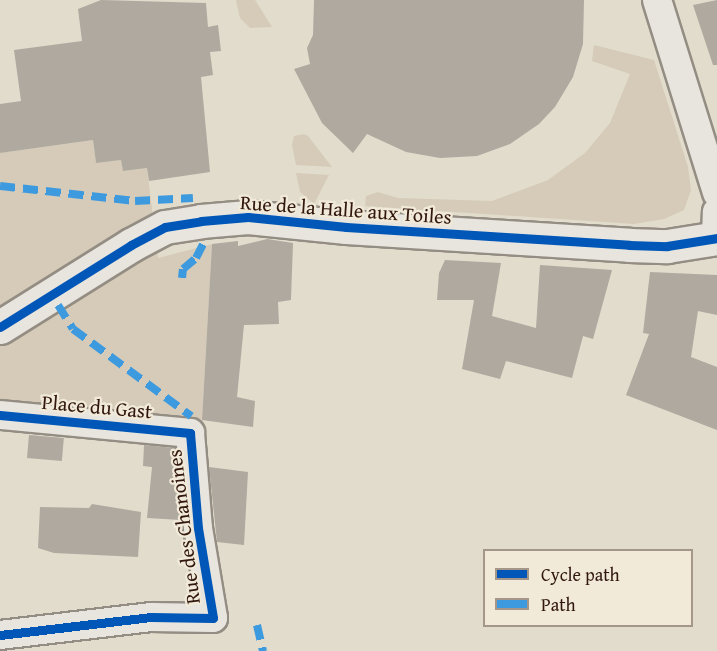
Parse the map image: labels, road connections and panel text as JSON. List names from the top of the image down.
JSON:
{
  "streets": {
    "street": ["Rue de la Halle aux Toiles", "Place du Gast", "Rue des Chanoines"]
  },
  "crossings": [
    ["Place du Gast", "Rue des Chanoines"]
  ],
  "legend": ["Cycle path", "Path"]
}
